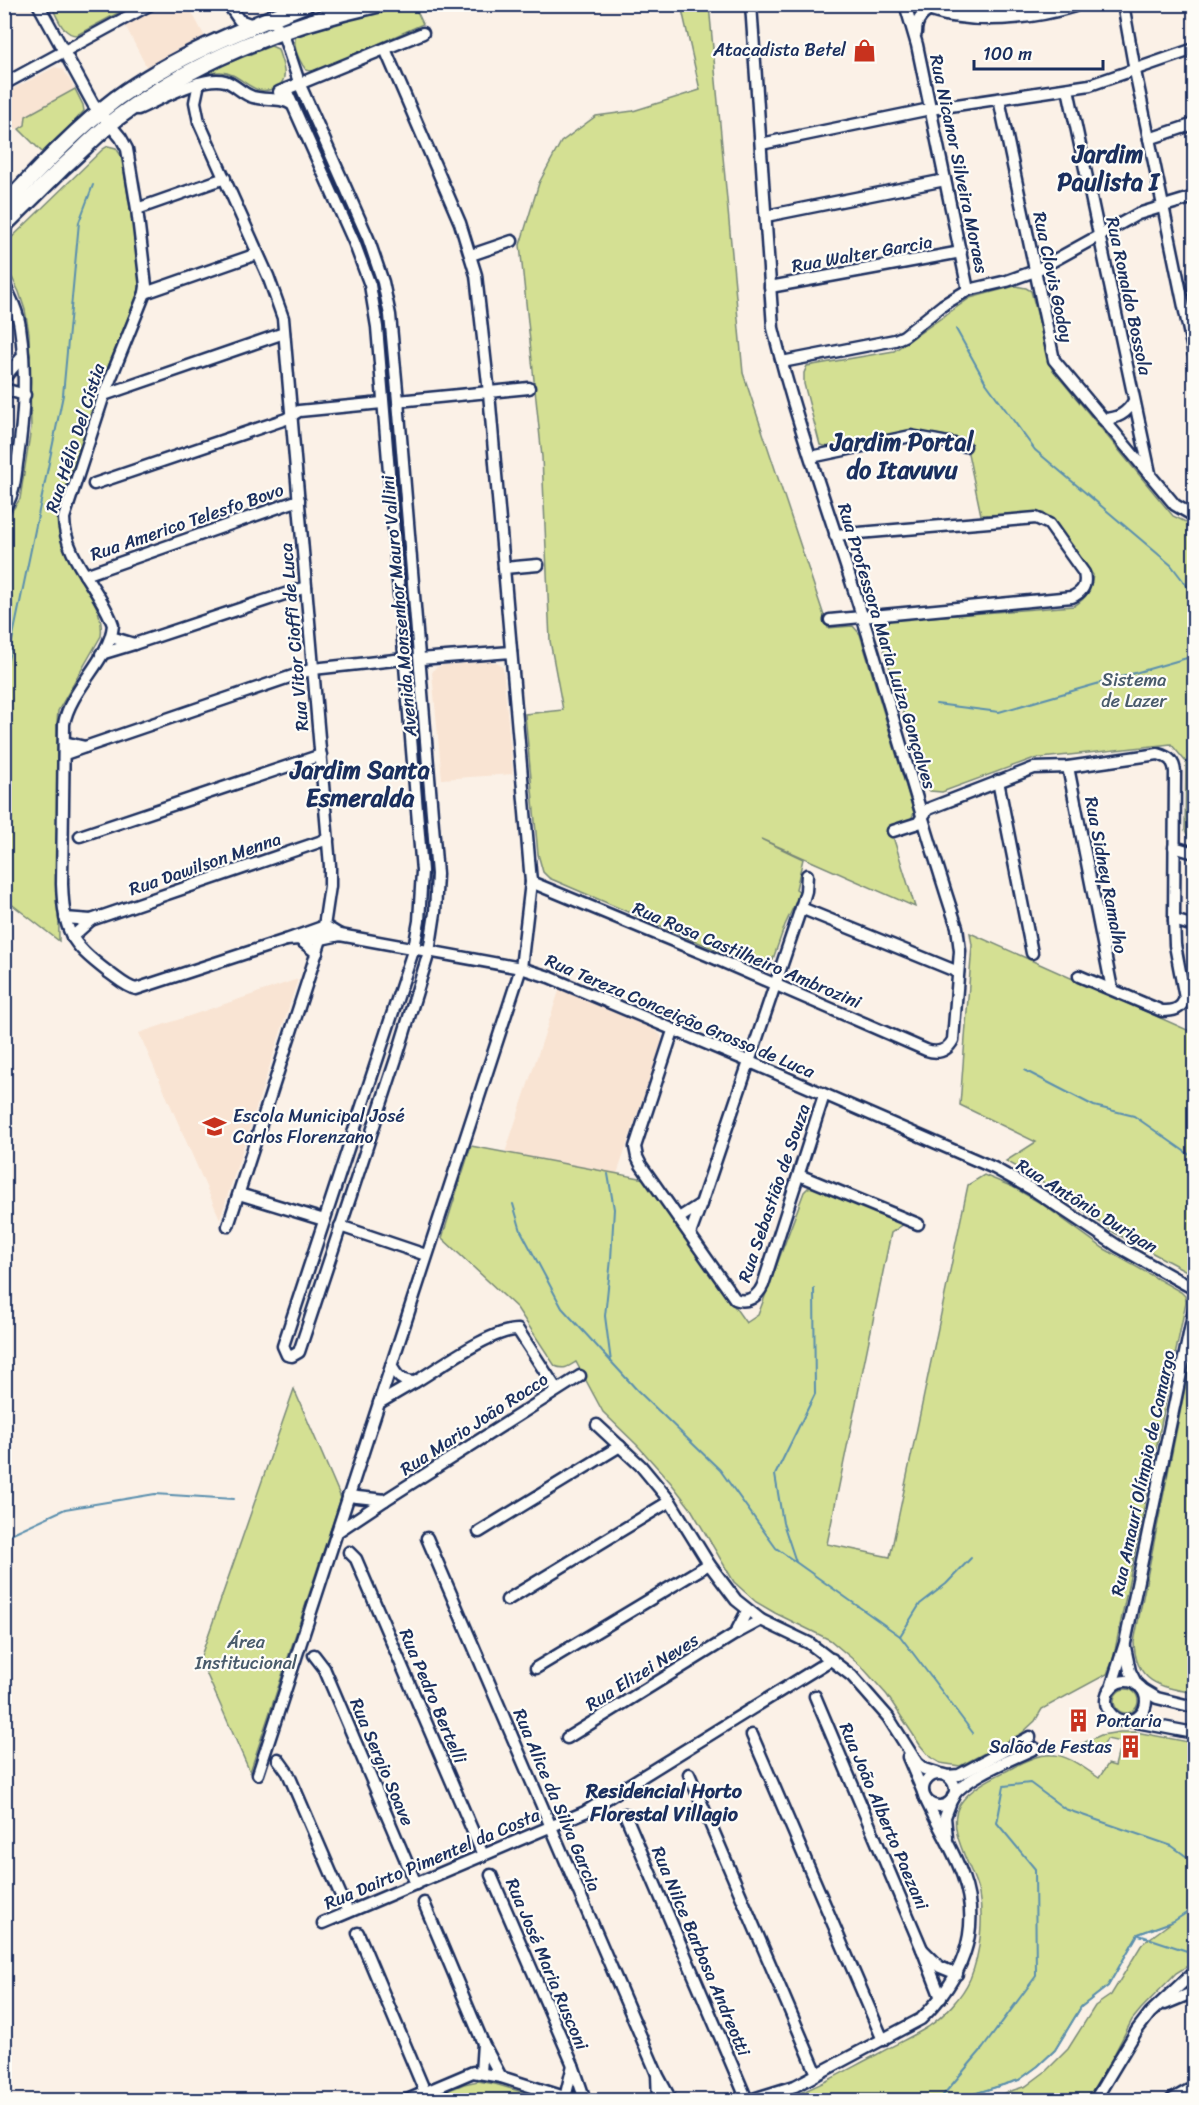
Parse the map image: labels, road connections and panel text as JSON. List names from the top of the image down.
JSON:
{
  "streets": {
    "street": [
      "Rua Nicanor Silveira Moraes",
      "Rua Walter Garcia",
      "Rua Clovis Godoy",
      "Rua Ronaldo Bossola",
      "Rua Hélio Del Cístia",
      "Rua Americo Telesfo Bovo",
      "Avenida Monsenhor Mauro Vallini",
      "Rua Vitor Cioffi de Luca",
      "Rua Professora Maria Luiza Gonçalves",
      "Rua Dawilson Menna",
      "Rua Sidney Ramalho",
      "Rua Rosa Castilheiro Ambrozini",
      "Rua Tereza Conceição Grosso de Luca",
      "Rua Sebastião de Souza",
      "Rua Antônio Durigan",
      "Rua Mario João Rocco",
      "Rua Amauri Olímpio de Camargo",
      "Rua Elizei Neves",
      "Rua Pedro Bertelli",
      "Rua Sergio Soave",
      "Rua Alice da Silva Garcia",
      "Rua João Alberto Paezani",
      "Rua Dairto Pimentel da Costa",
      "Rua Nilce Barbosa Andreotti",
      "Rua José Maria Rusconi"
    ]
  },
  "crossings": [
    ["Rua Nicanor Silveira Moraes", "Rua Walter Garcia"],
    ["Rua Walter Garcia", "Rua Professora Maria Luiza Gonçalves"],
    ["Rua Clovis Godoy", "Rua Ronaldo Bossola"],
    ["Rua Hélio Del Cístia", "Rua Americo Telesfo Bovo"],
    ["Rua Americo Telesfo Bovo", "Rua Vitor Cioffi de Luca"],
    ["Avenida Monsenhor Mauro Vallini", "Rua Tereza Conceição Grosso de Luca"],
    ["Rua Vitor Cioffi de Luca", "Rua Dawilson Menna"],
    ["Rua Vitor Cioffi de Luca", "Rua Tereza Conceição Grosso de Luca"],
    ["Rua Professora Maria Luiza Gonçalves", "Rua Rosa Castilheiro Ambrozini"],
    ["Rua Dawilson Menna", "Rua Tereza Conceição Grosso de Luca"],
    ["Rua Tereza Conceição Grosso de Luca", "Rua Sebastião de Souza"],
    ["Rua Tereza Conceição Grosso de Luca", "Rua Antônio Durigan"],
    ["Rua Pedro Bertelli", "Rua Dairto Pimentel da Costa"],
    ["Rua Sergio Soave", "Rua Dairto Pimentel da Costa"],
    ["Rua Alice da Silva Garcia", "Rua Dairto Pimentel da Costa"]
  ],
  "districts": [
    "Jardim Paulista I",
    "Jardim Portal do Itavuvu",
    "Jardim Santa Esmeralda",
    "Residencial Horto Florestal Villagio"
  ],
  "parks": ["Sistema de Lazer", "Área Institucional"],
  "places": {
    "shop": ["Atacadista Betel"],
    "school or university": ["Escola Municipal José Carlos Florenzano"],
    "building": ["Portaria", "Salão de Festas"]
  },
  "scale_bar": "100 m"
}
